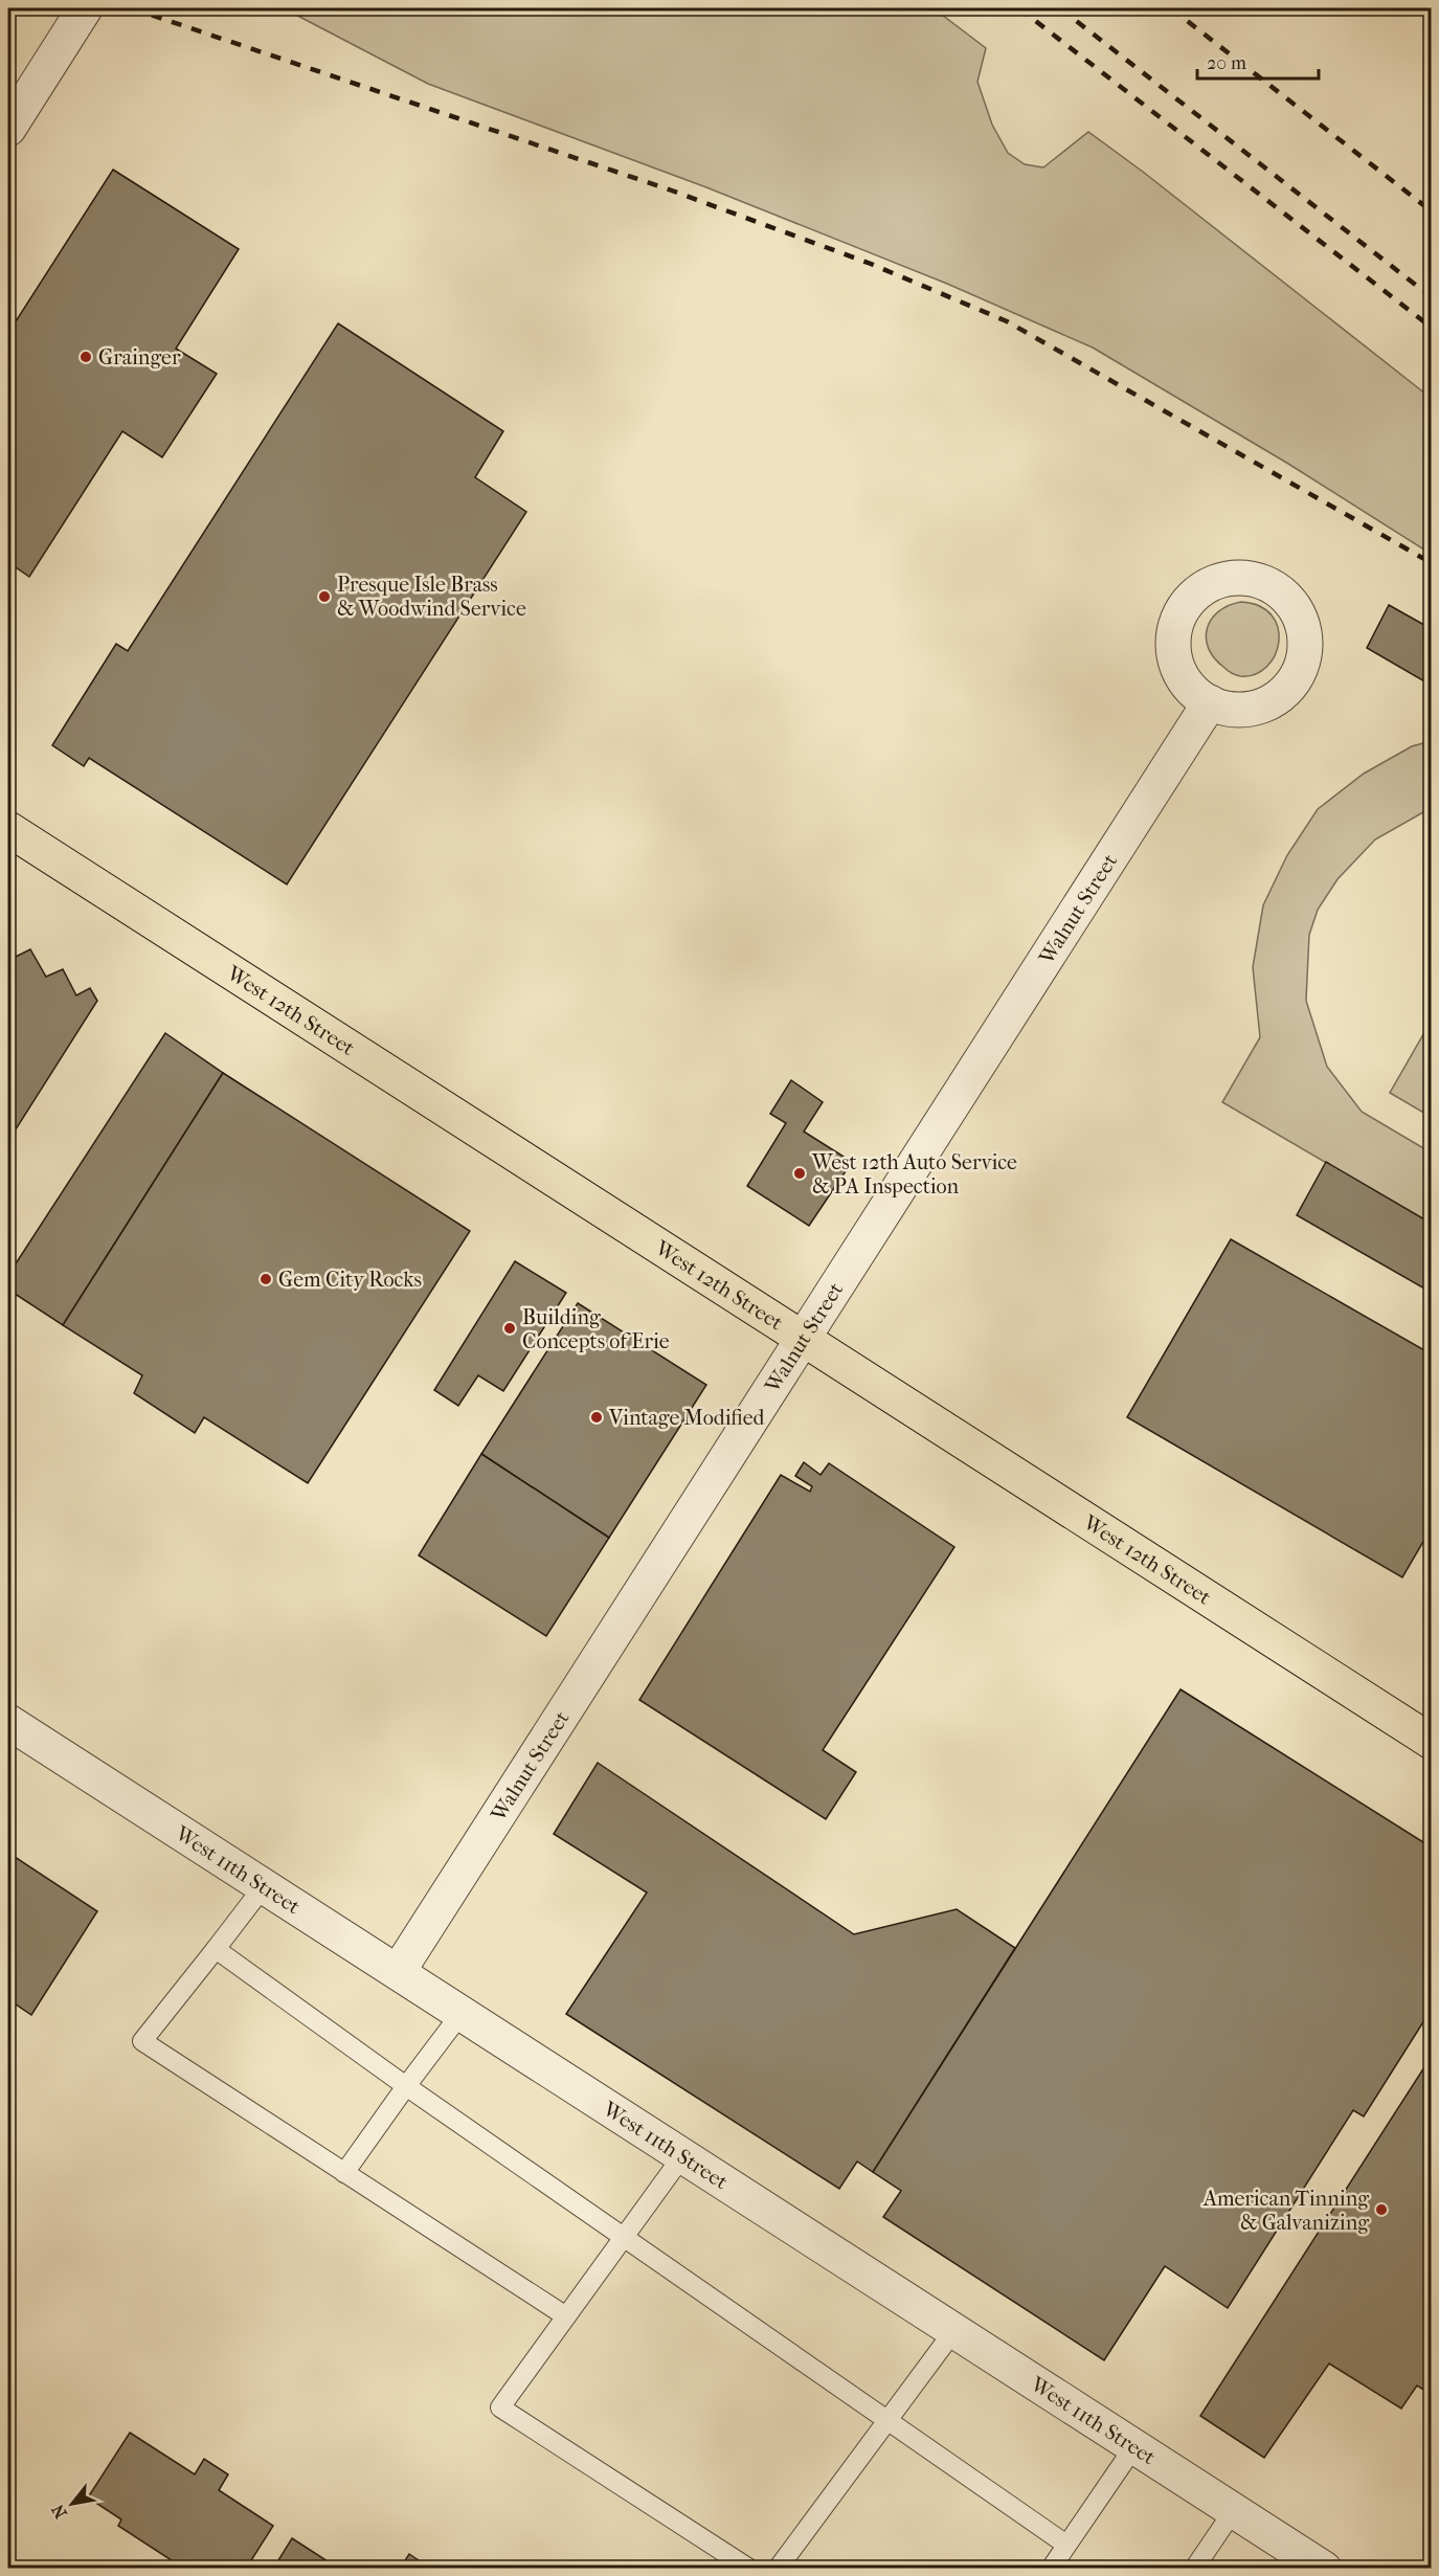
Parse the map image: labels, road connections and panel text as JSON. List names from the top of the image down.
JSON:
{
  "streets": {
    "main road": ["West 12th Street"],
    "street": ["Walnut Street", "West 11th Street"]
  },
  "crossings": [
    ["Walnut Street", "West 12th Street"],
    ["Walnut Street", "West 11th Street"]
  ],
  "places": [
    "Grainger",
    "Presque Isle Brass & Woodwind Service",
    "West 12th Auto Service & PA Inspection",
    "Gem City Rocks",
    "Building Concepts of Erie",
    "Vintage Modified",
    "American Tinning & Galvanizing"
  ],
  "scale_bar": "20 m",
  "north": "bottom left"
}
